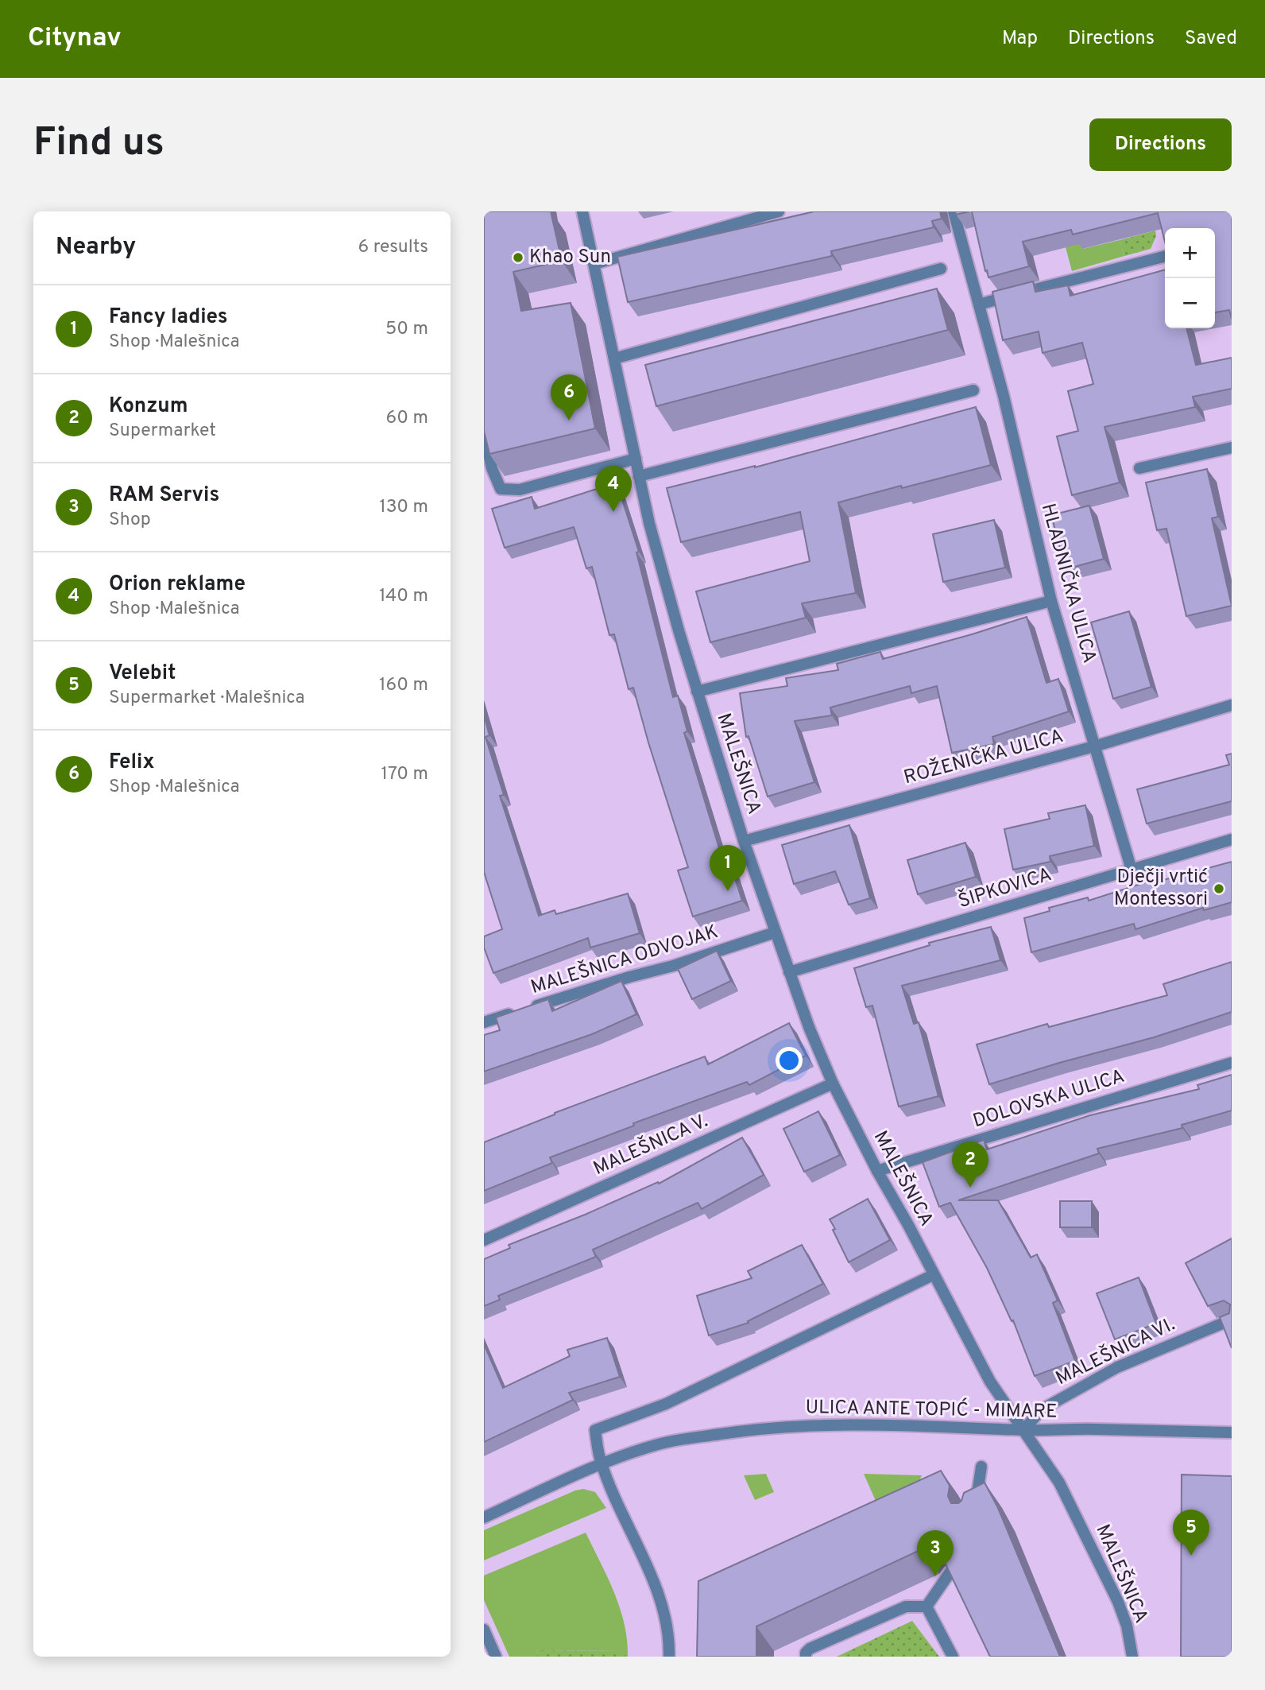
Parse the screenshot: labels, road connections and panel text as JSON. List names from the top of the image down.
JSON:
{
  "streets": {
    "street": [
      "HLADNIČKA ULICA",
      "ROŽENIČKA ULICA",
      "MALEŠNICA",
      "ŠIPKOVICA",
      "MALEŠNICA ODVOJAK",
      "DOLOVSKA ULICA",
      "MALEŠNICA V.",
      "MALEŠNICA VI.",
      "ULICA ANTE TOPIĆ - MIMARE"
    ]
  },
  "crossings": [
    ["HLADNIČKA ULICA", "ROŽENIČKA ULICA"],
    ["HLADNIČKA ULICA", "MALEŠNICA"],
    ["HLADNIČKA ULICA", "ŠIPKOVICA"],
    ["ROŽENIČKA ULICA", "MALEŠNICA"],
    ["MALEŠNICA", "ŠIPKOVICA"],
    ["MALEŠNICA", "MALEŠNICA ODVOJAK"],
    ["MALEŠNICA", "DOLOVSKA ULICA"],
    ["MALEŠNICA", "MALEŠNICA V."],
    ["MALEŠNICA", "MALEŠNICA VI."],
    ["MALEŠNICA", "ULICA ANTE TOPIĆ - MIMARE"],
    ["MALEŠNICA VI.", "ULICA ANTE TOPIĆ - MIMARE"]
  ],
  "places": ["Khao Sun", "Dječji vrtić Montessori"],
  "page": {
    "header": "Citynav",
    "nav": ["Map", "Directions", "Saved"],
    "buttons": "Directions",
    "title": "Find us",
    "heading": ["Nearby", "6 results"],
    "map_buttons": ["+", "−"],
    "list": [
      {
        "mark": "1",
        "name": "Fancy ladies",
        "note": "Shop · Malešnica",
        "value": "50 m"
      },
      {
        "mark": "2",
        "name": "Konzum",
        "note": "Supermarket",
        "value": "60 m"
      },
      {
        "mark": "3",
        "name": "RAM Servis",
        "note": "Shop",
        "value": "130 m"
      },
      {
        "mark": "4",
        "name": "Orion reklame",
        "note": "Shop · Malešnica",
        "value": "140 m"
      },
      {
        "mark": "5",
        "name": "Velebit",
        "note": "Supermarket · Malešnica",
        "value": "160 m"
      },
      {
        "mark": "6",
        "name": "Felix",
        "note": "Shop · Malešnica",
        "value": "170 m"
      }
    ],
    "pins": [
      "6",
      "4",
      "1",
      "2",
      "5",
      "3"
    ]
  }
}
